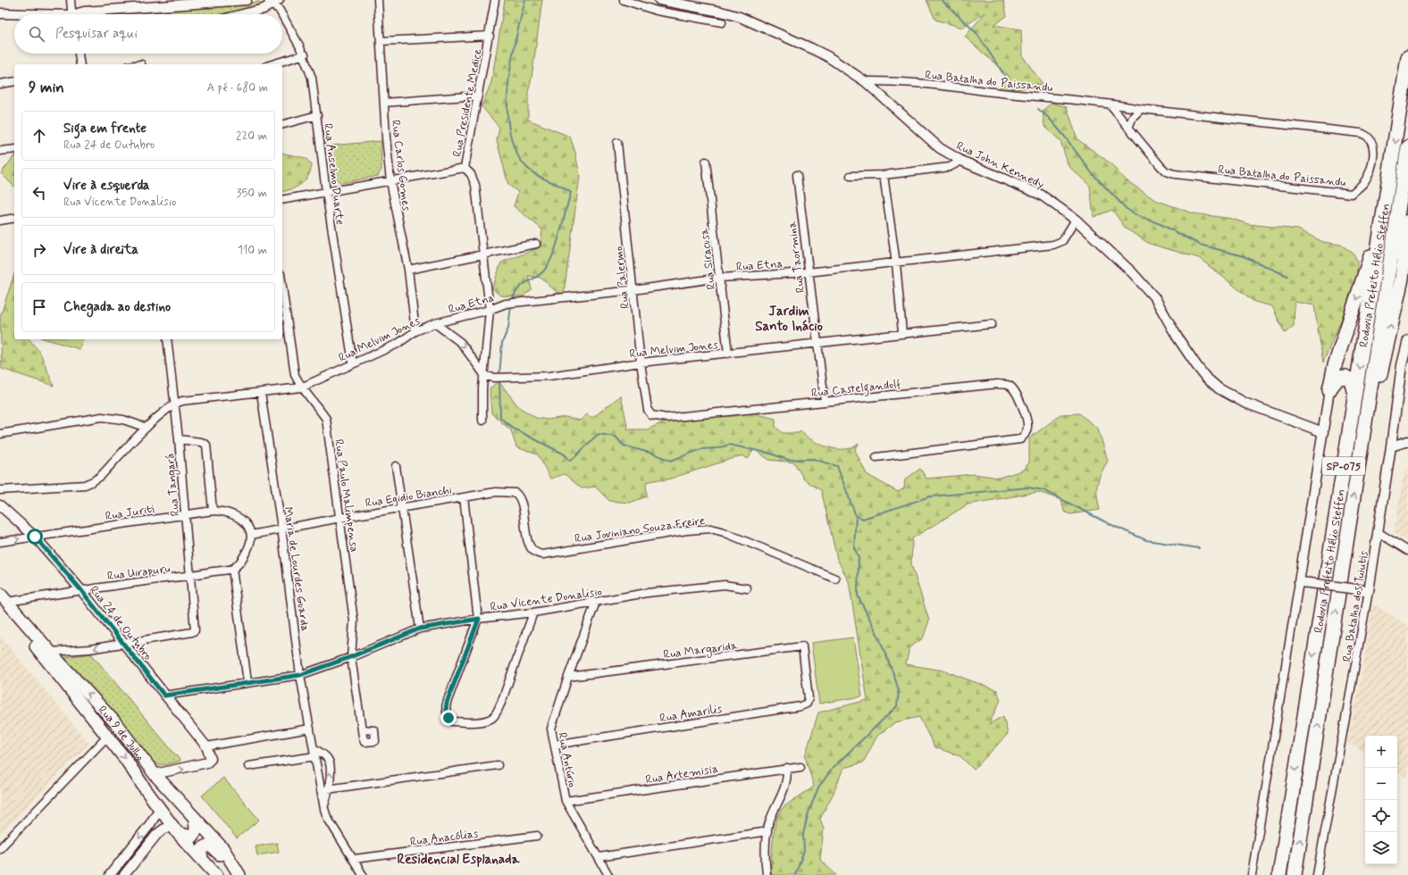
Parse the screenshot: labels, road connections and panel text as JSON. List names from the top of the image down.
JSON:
{
  "streets": {
    "highway": ["Rodovia Prefeito Hélio Steffen", "SP-075"],
    "main road": ["Rua 9 de Julho"],
    "street": [
      "Rua Batalha do Paissandu",
      "Rua Presidente Medice",
      "Rua John Kennedy",
      "Rua Carlos Gomes",
      "Rua Anselmo Duarte",
      "Rua Taormina",
      "Rua Siracusa",
      "Rua Etna",
      "Rua Palermo",
      "Rua Melvim Jones",
      "Rua Castelgandolf",
      "Rua Tangará",
      "Rua Paulo Malimpensa",
      "Rua Egidio Bianchi",
      "Rua Juriti",
      "Rua Joviniano Souza Freire",
      "Maria de Lourdes Guarda",
      "Rua Uirapuru",
      "Rua Vicente Donalisio",
      "Rua Batalha dos Tuiutis",
      "Rua 24 de Outubro",
      "Rua Margarida",
      "Rua Amarilis",
      "Rua Antúrio",
      "Rua Artemisia",
      "Rua Anacólias"
    ]
  },
  "crossings": [
    ["Rua Batalha do Paissandu", "Rua John Kennedy"],
    ["Rua Presidente Medice", "Rua Etna"],
    ["Rua Presidente Medice", "Rua Melvim Jones"],
    ["Rua John Kennedy", "Rua Etna"],
    ["Rua Carlos Gomes", "Rua Melvim Jones"],
    ["Rua Anselmo Duarte", "Rua Melvim Jones"],
    ["Rua Taormina", "Rua Etna"],
    ["Rua Taormina", "Rua Melvim Jones"],
    ["Rua Taormina", "Rua Castelgandolf"],
    ["Rua Siracusa", "Rua Etna"],
    ["Rua Siracusa", "Rua Melvim Jones"],
    ["Rua Etna", "Rua Palermo"],
    ["Rua Etna", "Rua Melvim Jones"],
    ["Rua Palermo", "Rua Melvim Jones"],
    ["Rua Palermo", "Rua Castelgandolf"],
    ["Rua Melvim Jones", "Rua Tangará"],
    ["Rua Melvim Jones", "Rua Paulo Malimpensa"],
    ["Rua Melvim Jones", "Maria de Lourdes Guarda"],
    ["Rua Tangará", "Rua Egidio Bianchi"],
    ["Rua Tangará", "Rua Juriti"],
    ["Rua Tangará", "Rua Uirapuru"],
    ["Rua Tangará", "Rua 24 de Outubro"],
    ["Rua Paulo Malimpensa", "Rua Egidio Bianchi"],
    ["Rua Paulo Malimpensa", "Rua Vicente Donalisio"],
    ["Rua Egidio Bianchi", "Rua Juriti"],
    ["Rua Egidio Bianchi", "Rua Joviniano Souza Freire"],
    ["Rua Egidio Bianchi", "Maria de Lourdes Guarda"],
    ["Rua Egidio Bianchi", "Rua Uirapuru"],
    ["Rua Juriti", "Rua Uirapuru"],
    ["Rua Juriti", "Rua 24 de Outubro"],
    ["Maria de Lourdes Guarda", "Rua Vicente Donalisio"],
    ["Rua Uirapuru", "Rua 24 de Outubro"],
    ["Rua Uirapuru", "Rua 9 de Julho"],
    ["Rua Vicente Donalisio", "Rua 24 de Outubro"],
    ["Rua Vicente Donalisio", "Rua Antúrio"],
    ["Rua Margarida", "Rua Amarilis"],
    ["Rua Margarida", "Rua Antúrio"],
    ["Rua Amarilis", "Rua Antúrio"],
    ["Rua Antúrio", "Rua Artemisia"]
  ],
  "districts": ["Jardim Santo Inácio", "Residencial Esplanada"],
  "page": {
    "search": "Pesquisar aqui",
    "heading": ["9 min", "A pé · 680 m"],
    "list": [
      ["Siga em frente", "Rua 24 de Outubro", "220 m"],
      ["Vire à esquerda", "Rua Vicente Donalisio", "350 m"],
      ["Vire à direita", "110 m"],
      "Chegada ao destino"
    ],
    "map_buttons": ["+", "−"]
  }
}
